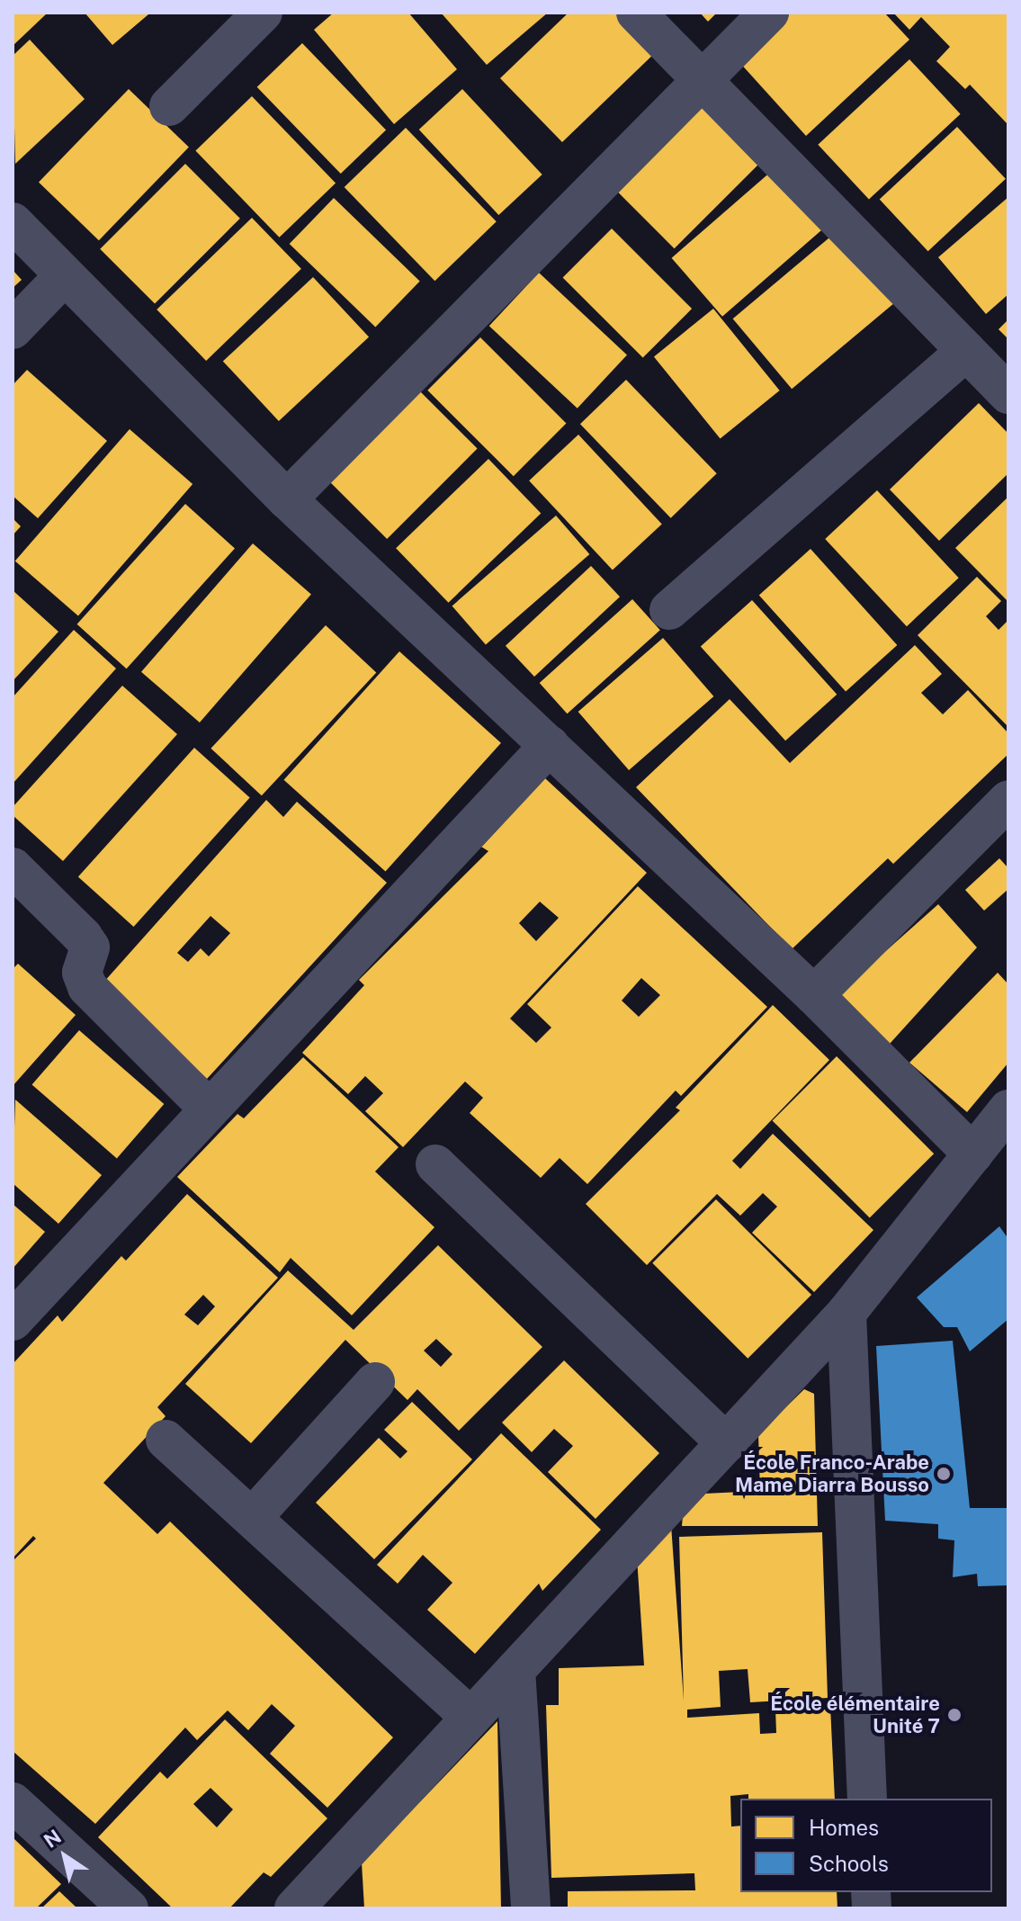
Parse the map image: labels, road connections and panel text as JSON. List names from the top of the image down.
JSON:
{
  "places": ["École Franco-Arabe Mame Diarra Bousso", "École élémentaire Unité 7"],
  "legend": ["Homes", "Schools"],
  "north": "top left"
}
